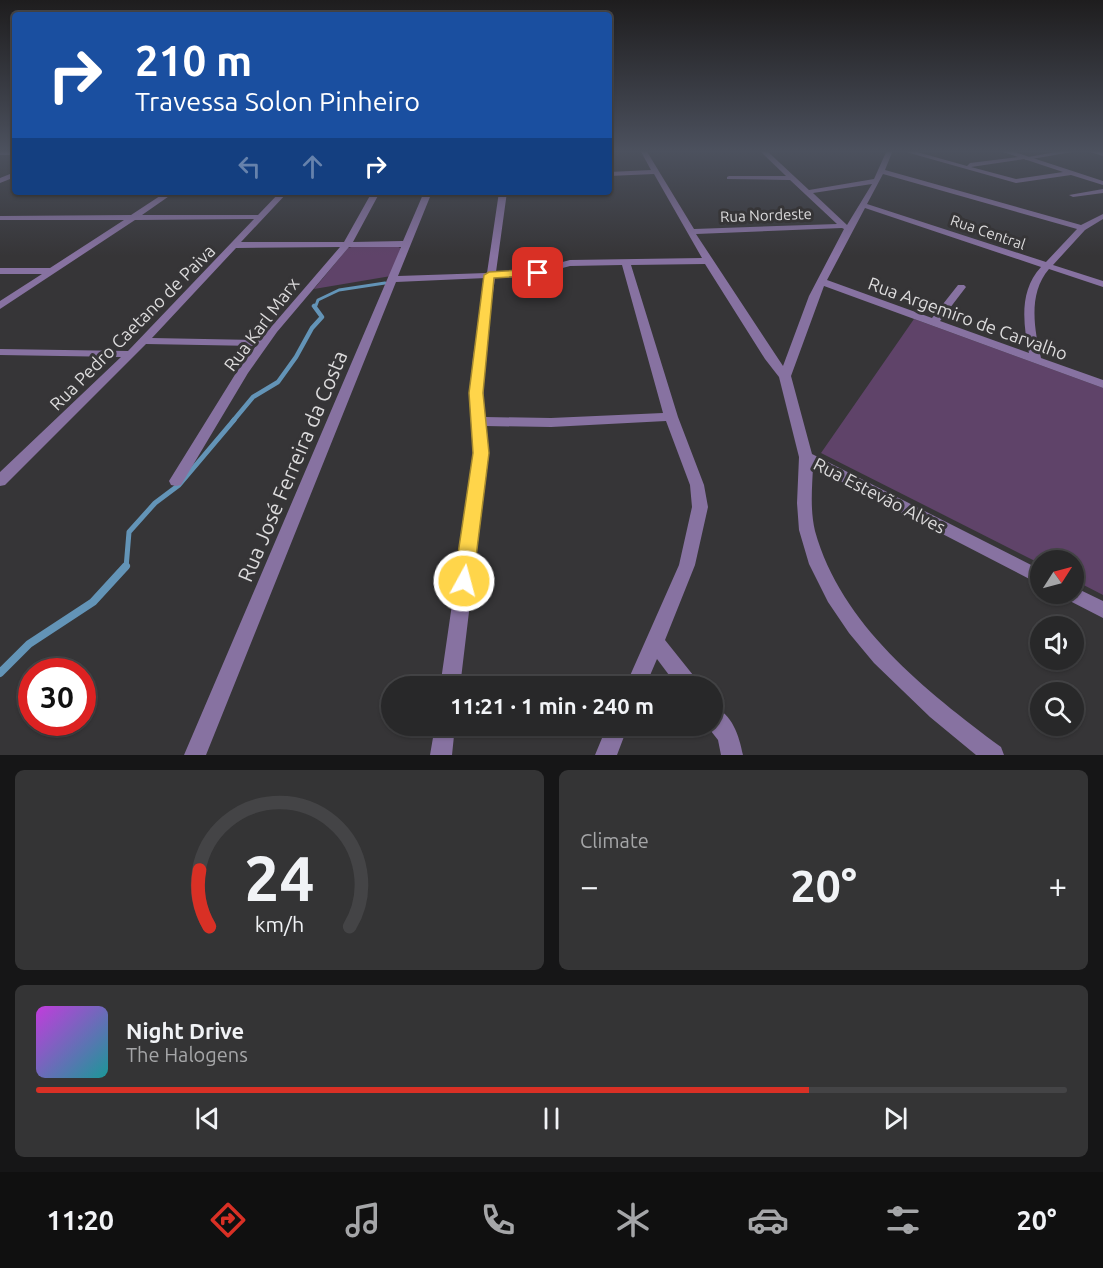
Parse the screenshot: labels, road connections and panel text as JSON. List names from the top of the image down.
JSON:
{
  "streets": {
    "street": [
      "Rua Nordeste",
      "Rua Central",
      "Rua Argemiro de Carvalho",
      "Rua Karl Marx",
      "Rua Pedro Caetano de Paiva",
      "Rua José Ferreira da Costa",
      "Rua Estevão Alves"
    ]
  },
  "crossings": [
    ["Rua Nordeste", "Rua Estevão Alves"]
  ],
  "north": "top right",
  "page": {
    "turn": ["210 m", "Travessa Solon Pinheiro"],
    "limit": "30",
    "trip": "11:21 · 1 min · 240 m",
    "tile": "Climate",
    "heat": ["−", "20°", "+"],
    "song": ["Night Drive", "The Halogens"],
    "tabs": ["11:20", "20°"],
    "gauge": ["24", "km/h"]
  }
}
